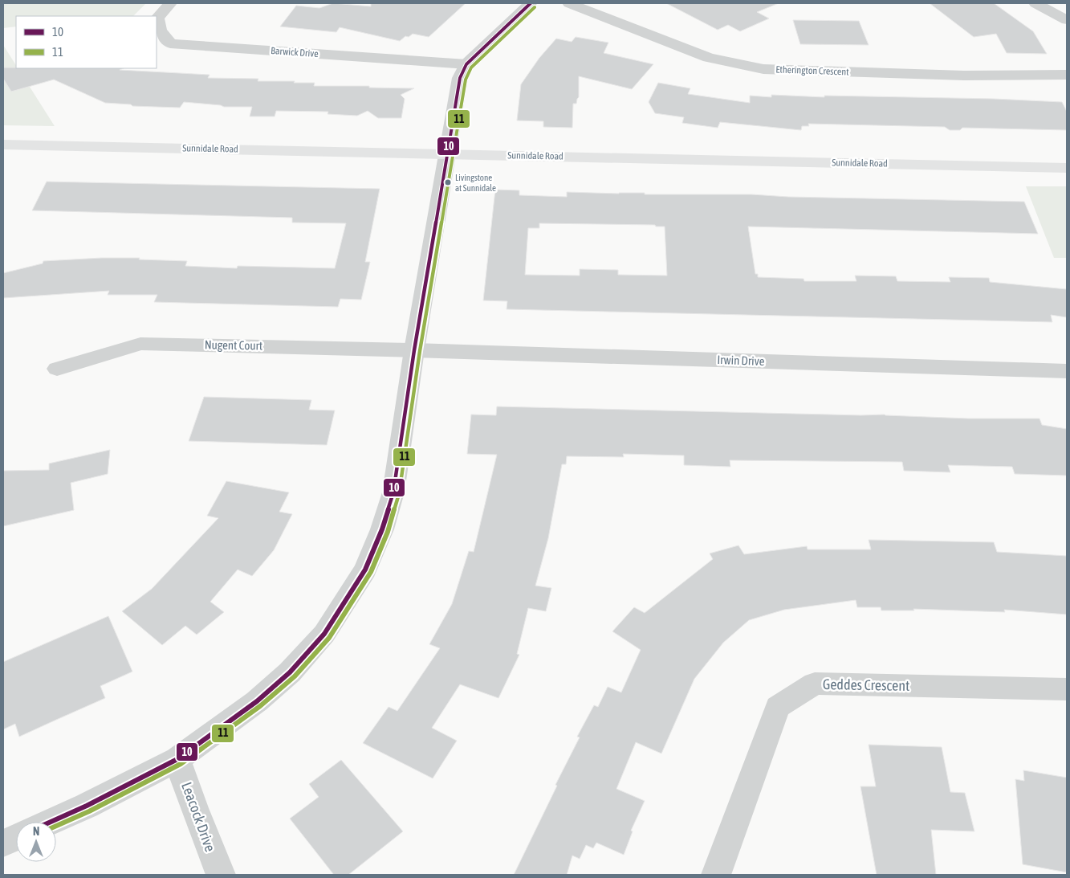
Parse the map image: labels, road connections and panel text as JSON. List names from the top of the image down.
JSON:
{
  "streets": {
    "main road": ["Sunnidale Road"],
    "street": [
      "Barwick Drive",
      "Etherington Crescent",
      "Nugent Court",
      "Irwin Drive",
      "Geddes Crescent",
      "Leacock Drive"
    ]
  },
  "crossings": [
    ["Nugent Court", "Irwin Drive"]
  ],
  "places": ["Livingstone at Sunnidale"],
  "lines": ["transit line 10", "transit line 11"],
  "legend": ["10", "11"],
  "north": "top"
}
